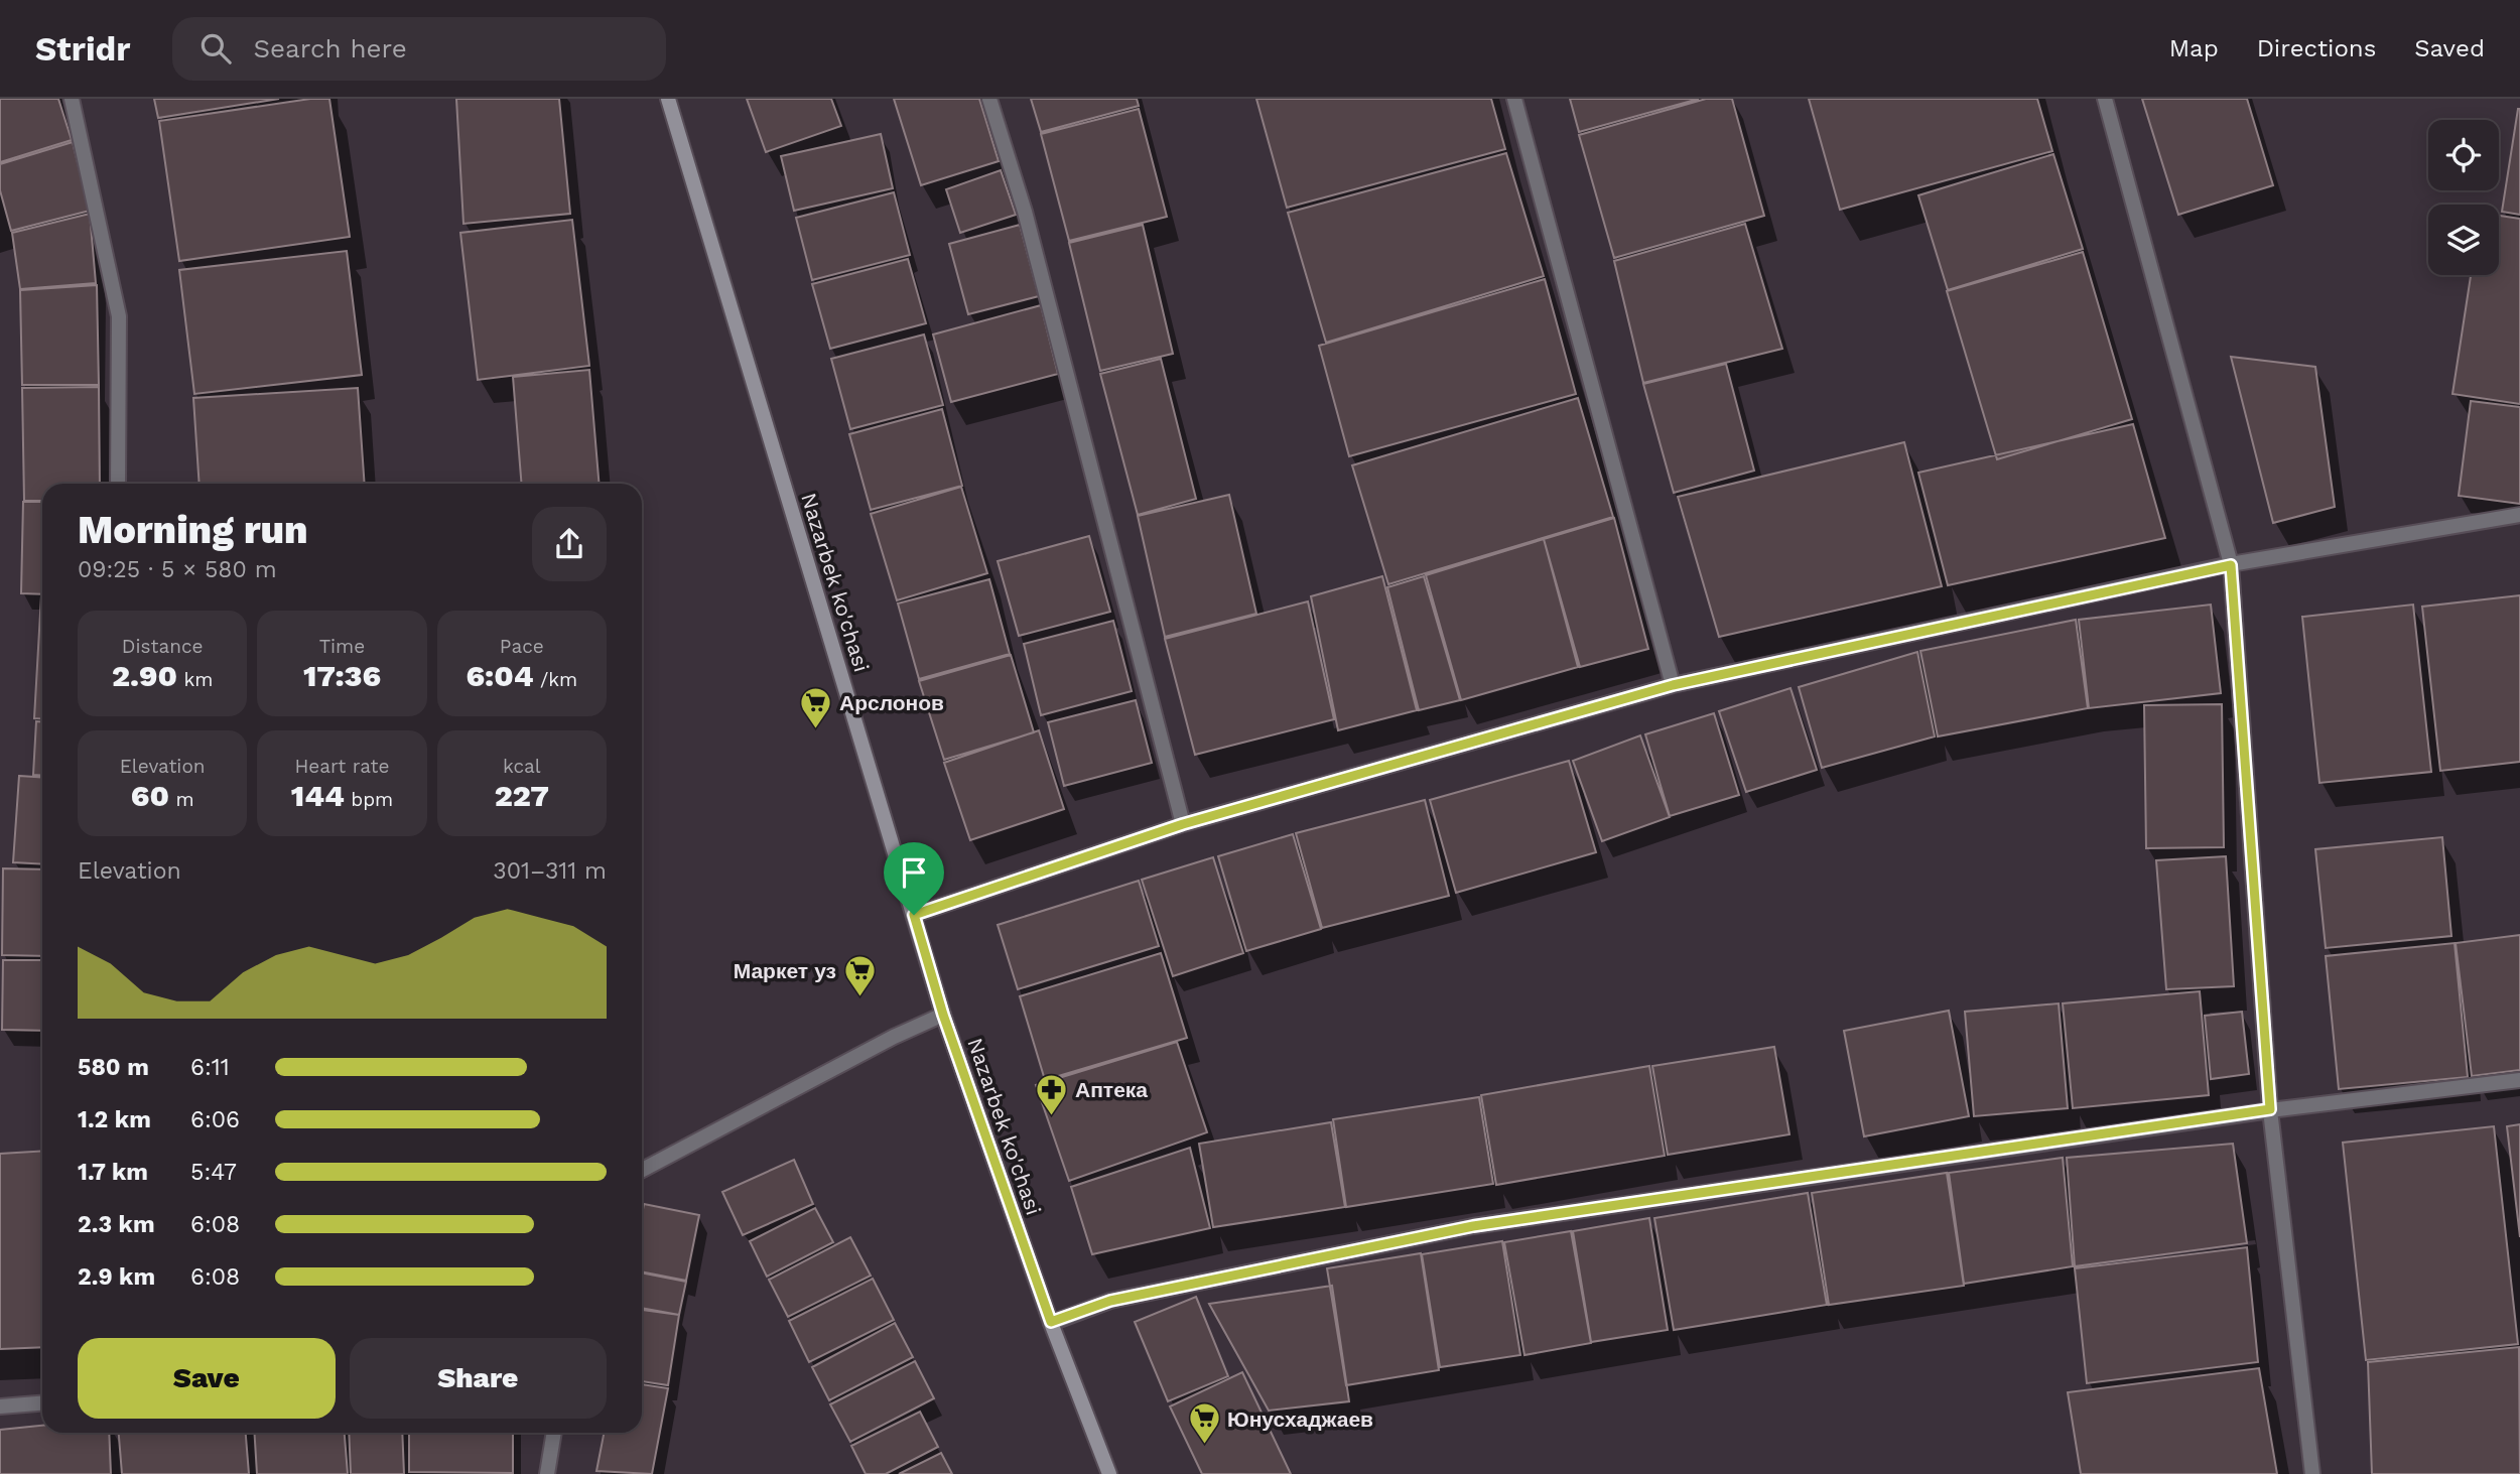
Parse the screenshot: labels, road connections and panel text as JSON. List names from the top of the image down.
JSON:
{
  "streets": {
    "main road": ["Nazarbek ko'chasi"]
  },
  "places": {
    "supermarket": ["Арслонов", "Маркет уз", "Юнусхаджаев"],
    "pharmacy": ["Аптека"]
  },
  "page": {
    "header": "Stridr",
    "search": "Search here",
    "nav": ["Map", "Directions", "Saved"],
    "heading": ["Morning run", "09:25 · 5 × 580 m"],
    "stats": [
      ["Distance", "2.90 km"],
      ["Time", "17:36"],
      ["Pace", "6:04 /km"],
      ["Elevation", "60 m"],
      ["Heart rate", "144 bpm"],
      ["kcal", "227"]
    ],
    "chart": ["Elevation", "301–311 m"],
    "list": [
      {
        "name": "580 m",
        "note": "6:11"
      },
      {
        "name": "1.2 km",
        "note": "6:06"
      },
      {
        "name": "1.7 km",
        "note": "5:47"
      },
      {
        "name": "2.3 km",
        "note": "6:08"
      },
      {
        "name": "2.9 km",
        "note": "6:08"
      }
    ],
    "buttons": ["Save", "Share"]
  }
}
